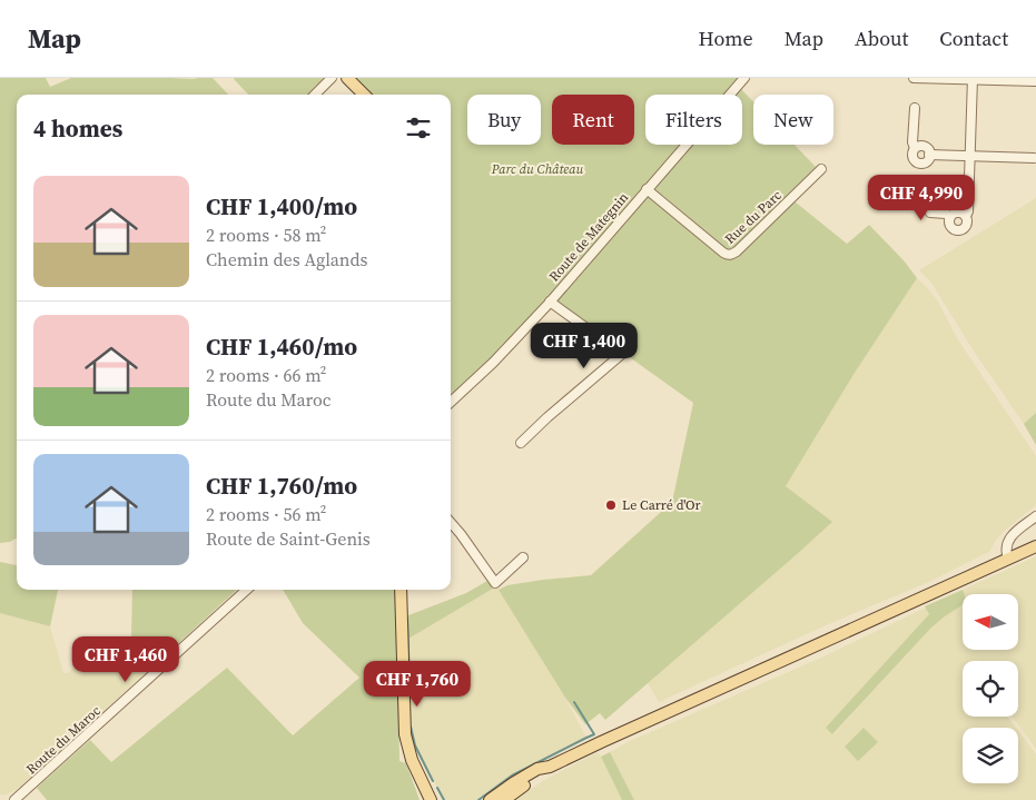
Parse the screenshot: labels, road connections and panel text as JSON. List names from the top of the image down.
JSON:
{
  "streets": {
    "street": ["Rue du Parc", "Route de Mategnin", "Route du Maroc"]
  },
  "crossings": [
    ["Rue du Parc", "Route de Mategnin"]
  ],
  "parks": ["Parc du Château"],
  "places": ["Le Carré d'Or"],
  "north": "left",
  "page": {
    "header": "Map",
    "nav": [
      "Home",
      "Map",
      "About",
      "Contact"
    ],
    "chip": [
      "Buy",
      "Rent",
      "Filters",
      "New"
    ],
    "heading": "4 homes",
    "list": [
      {
        "name": "CHF 1,400/mo",
        "note": "2 rooms · 58 m² · Chemin des Aglands"
      },
      {
        "name": "CHF 1,460/mo",
        "note": "2 rooms · 66 m² · Route du Maroc"
      },
      {
        "name": "CHF 1,760/mo",
        "note": "2 rooms · 56 m² · Route de Saint-Genis"
      }
    ],
    "price": [
      "CHF 4,990",
      "CHF 1,400",
      "CHF 1,460",
      "CHF 1,760"
    ]
  }
}
